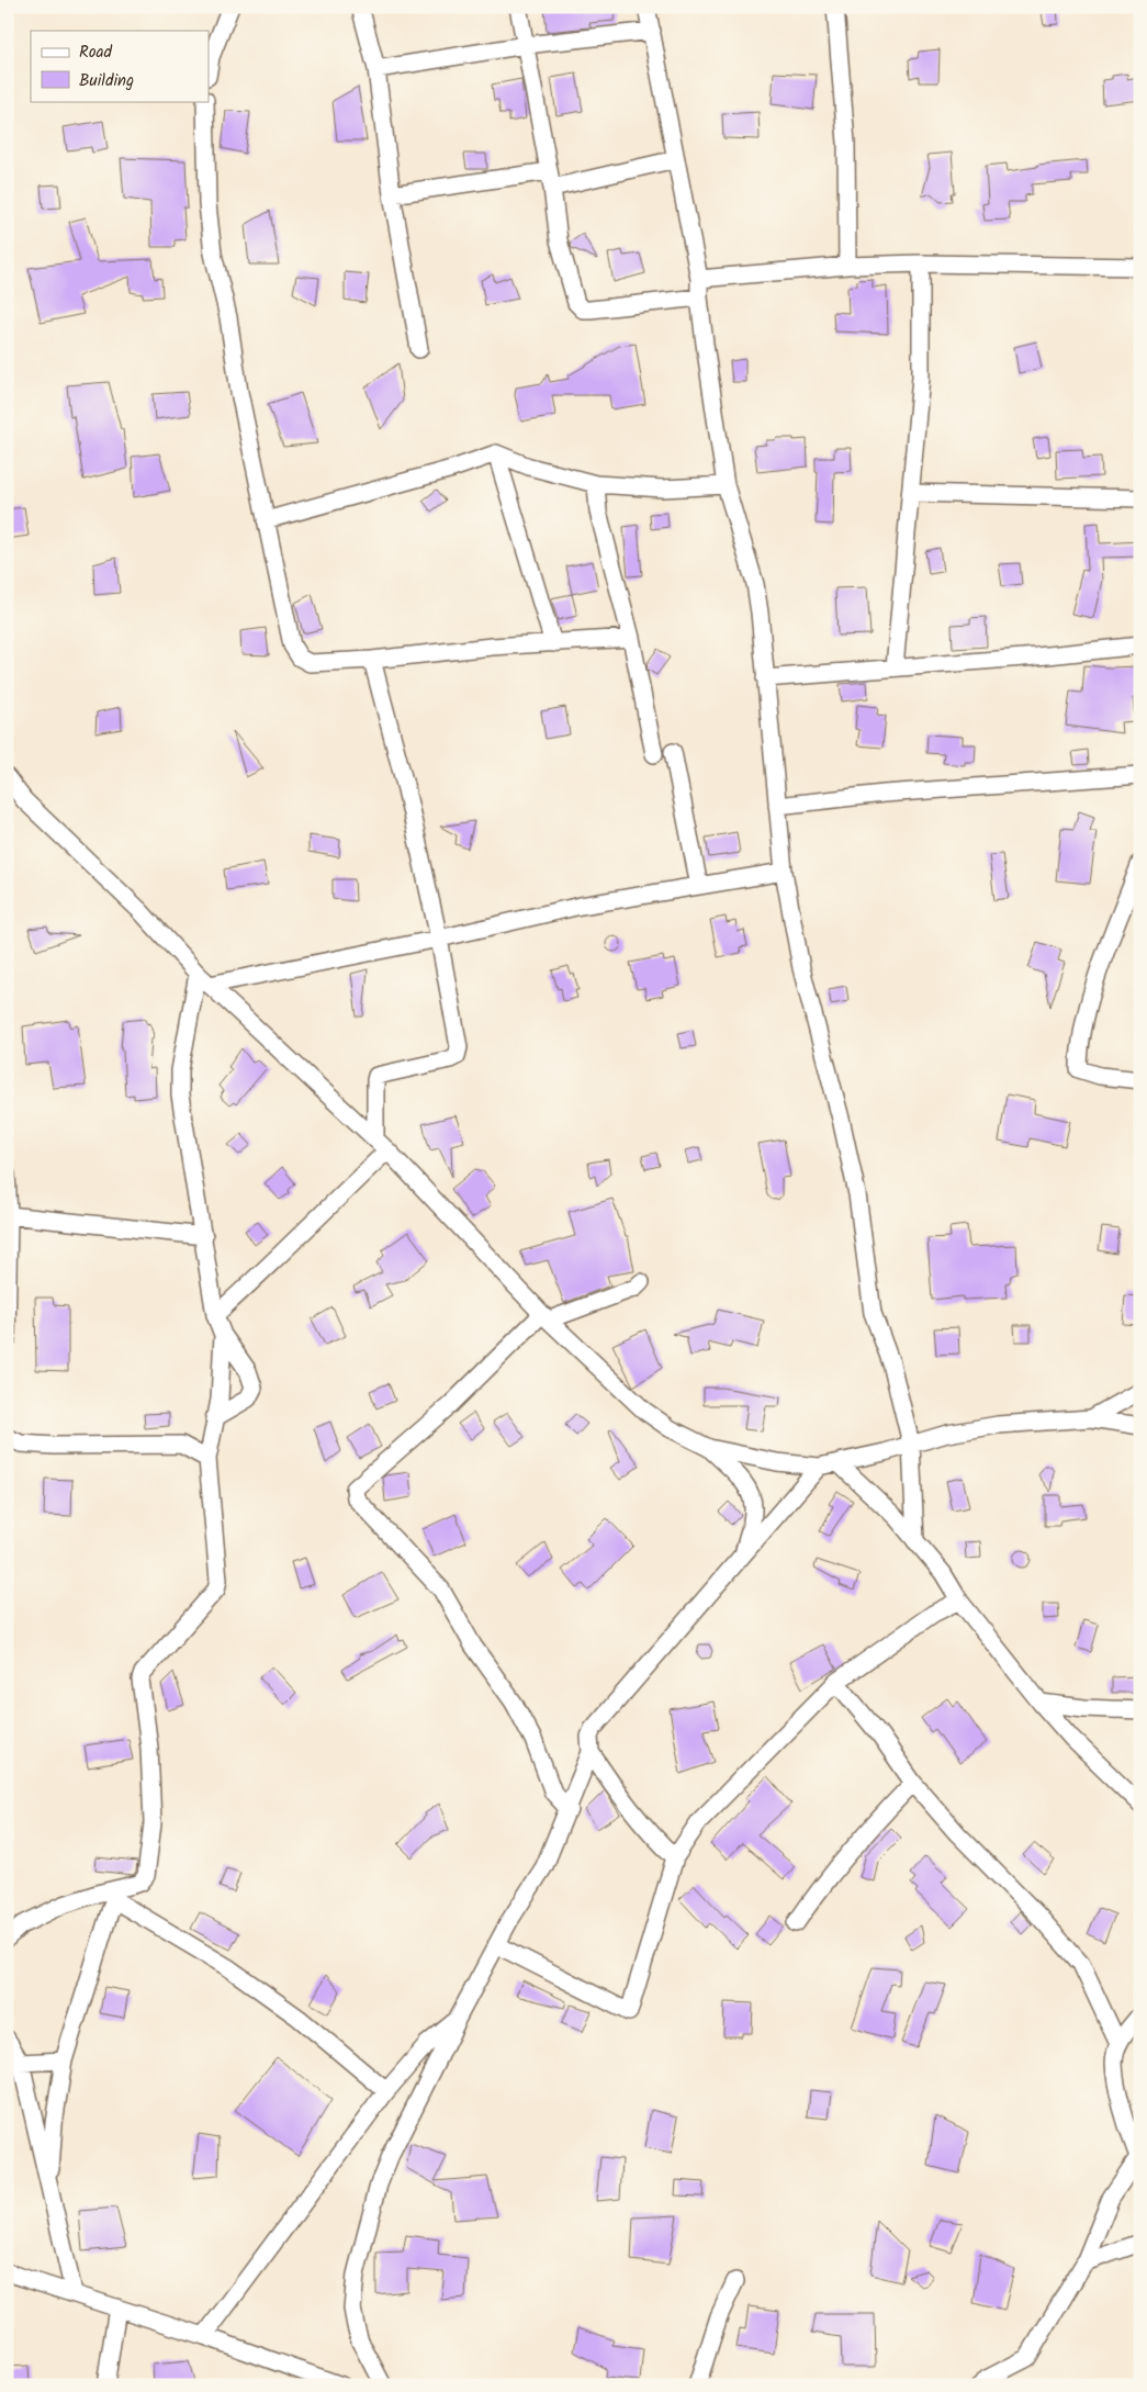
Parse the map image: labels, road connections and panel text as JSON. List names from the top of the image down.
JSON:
{
  "legend": ["Road", "Building"]
}
